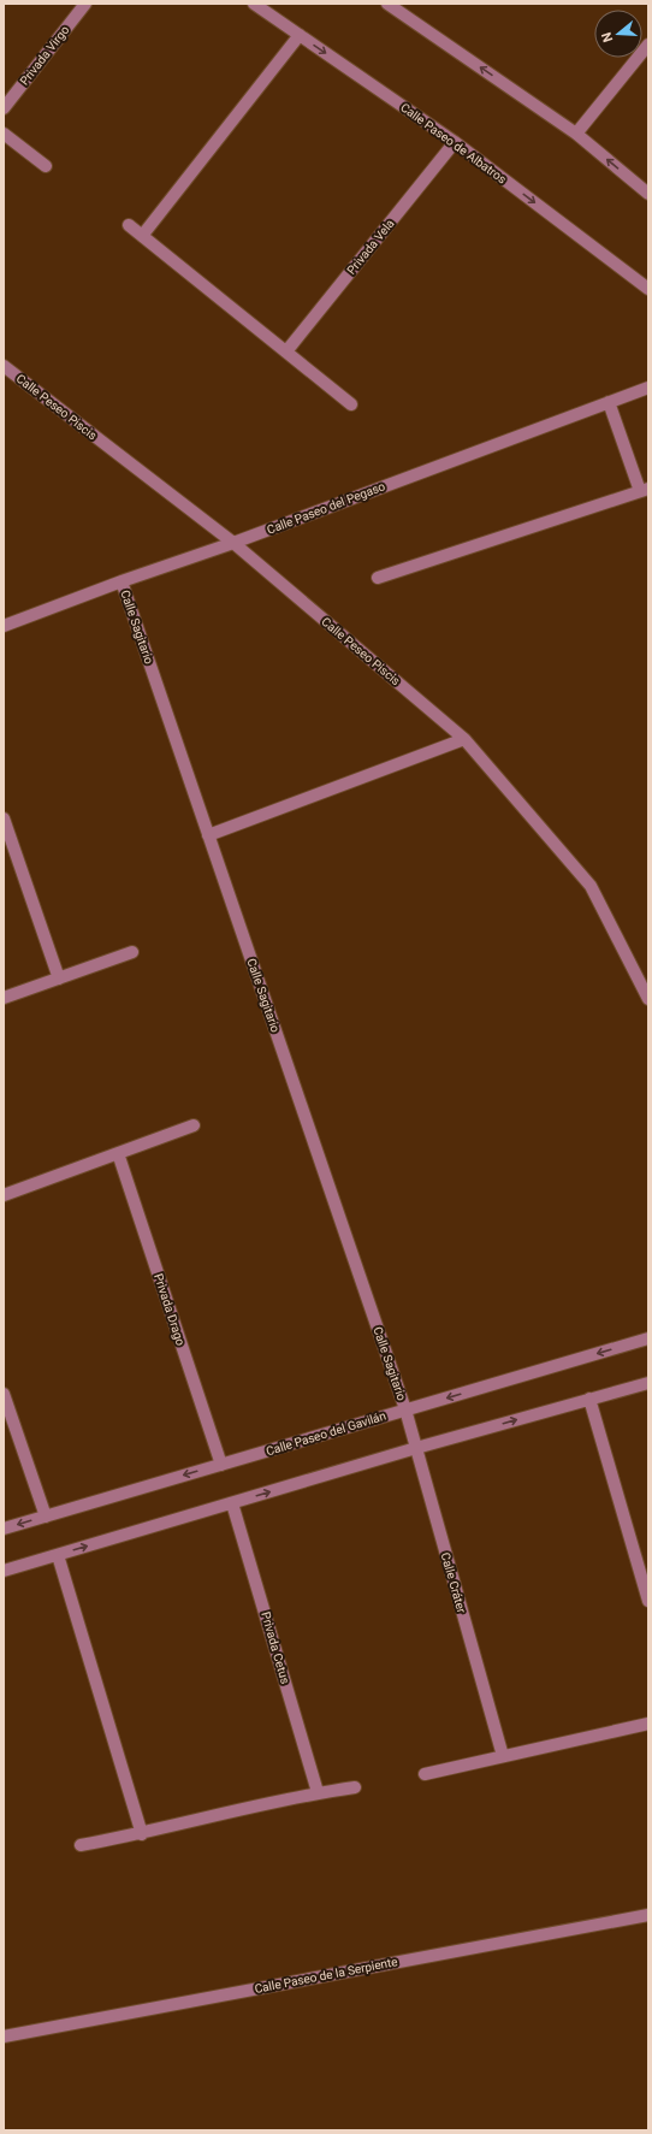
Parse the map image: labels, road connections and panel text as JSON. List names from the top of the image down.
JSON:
{
  "streets": {
    "street": [
      "Privada Virgo",
      "Calle Paseo de Albatros",
      "Privada Vela",
      "Calle Peseo Piscis",
      "Calle Paseo del Pegaso",
      "Calle Sagitario",
      "Privada Drago",
      "Calle Paseo del Gavilán",
      "Calle Cráter",
      "Privada Cetus",
      "Calle Paseo de la Serpiente"
    ]
  },
  "crossings": [
    ["Calle Paseo de Albatros", "Privada Vela"],
    ["Calle Peseo Piscis", "Calle Paseo del Pegaso"],
    ["Calle Paseo del Pegaso", "Calle Sagitario"],
    ["Calle Sagitario", "Calle Paseo del Gavilán"],
    ["Calle Sagitario", "Calle Cráter"],
    ["Privada Drago", "Calle Paseo del Gavilán"],
    ["Calle Paseo del Gavilán", "Calle Cráter"]
  ],
  "north": "left"
}
